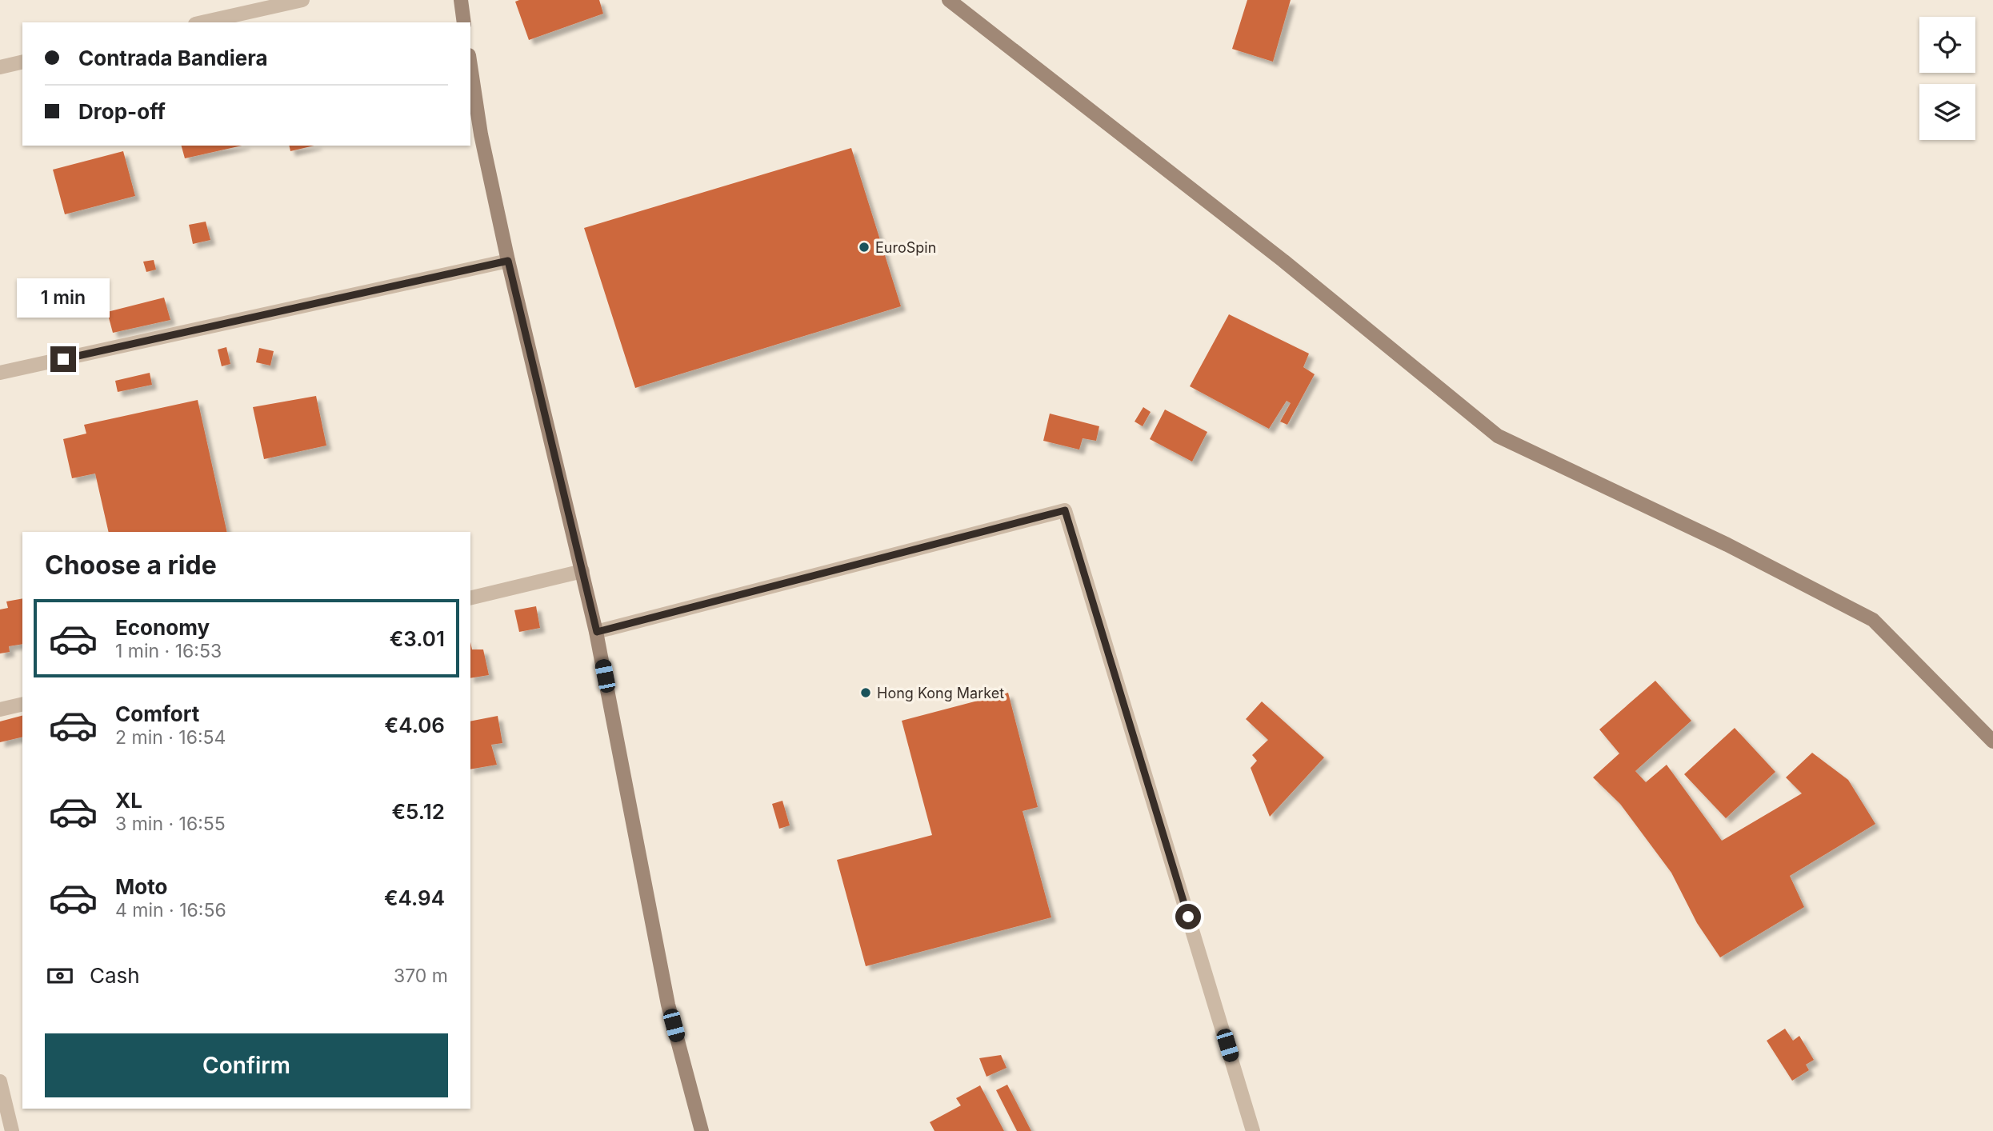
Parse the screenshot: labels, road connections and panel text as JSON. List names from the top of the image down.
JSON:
{
  "places": ["EuroSpin", "Hong Kong Market"],
  "page": {
    "banner": ["Contrada Bandiera", "Drop-off"],
    "bubble": "1 min",
    "heading": "Choose a ride",
    "list": [
      {
        "name": "Economy",
        "note": "1 min · 16:53",
        "value": "€3.01"
      },
      {
        "name": "Comfort",
        "note": "2 min · 16:54",
        "value": "€4.06"
      },
      {
        "name": "XL",
        "note": "3 min · 16:55",
        "value": "€5.12"
      },
      {
        "name": "Moto",
        "note": "4 min · 16:56",
        "value": "€4.94"
      }
    ],
    "pay": ["Cash", "370 m"],
    "buttons": "Confirm"
  }
}
